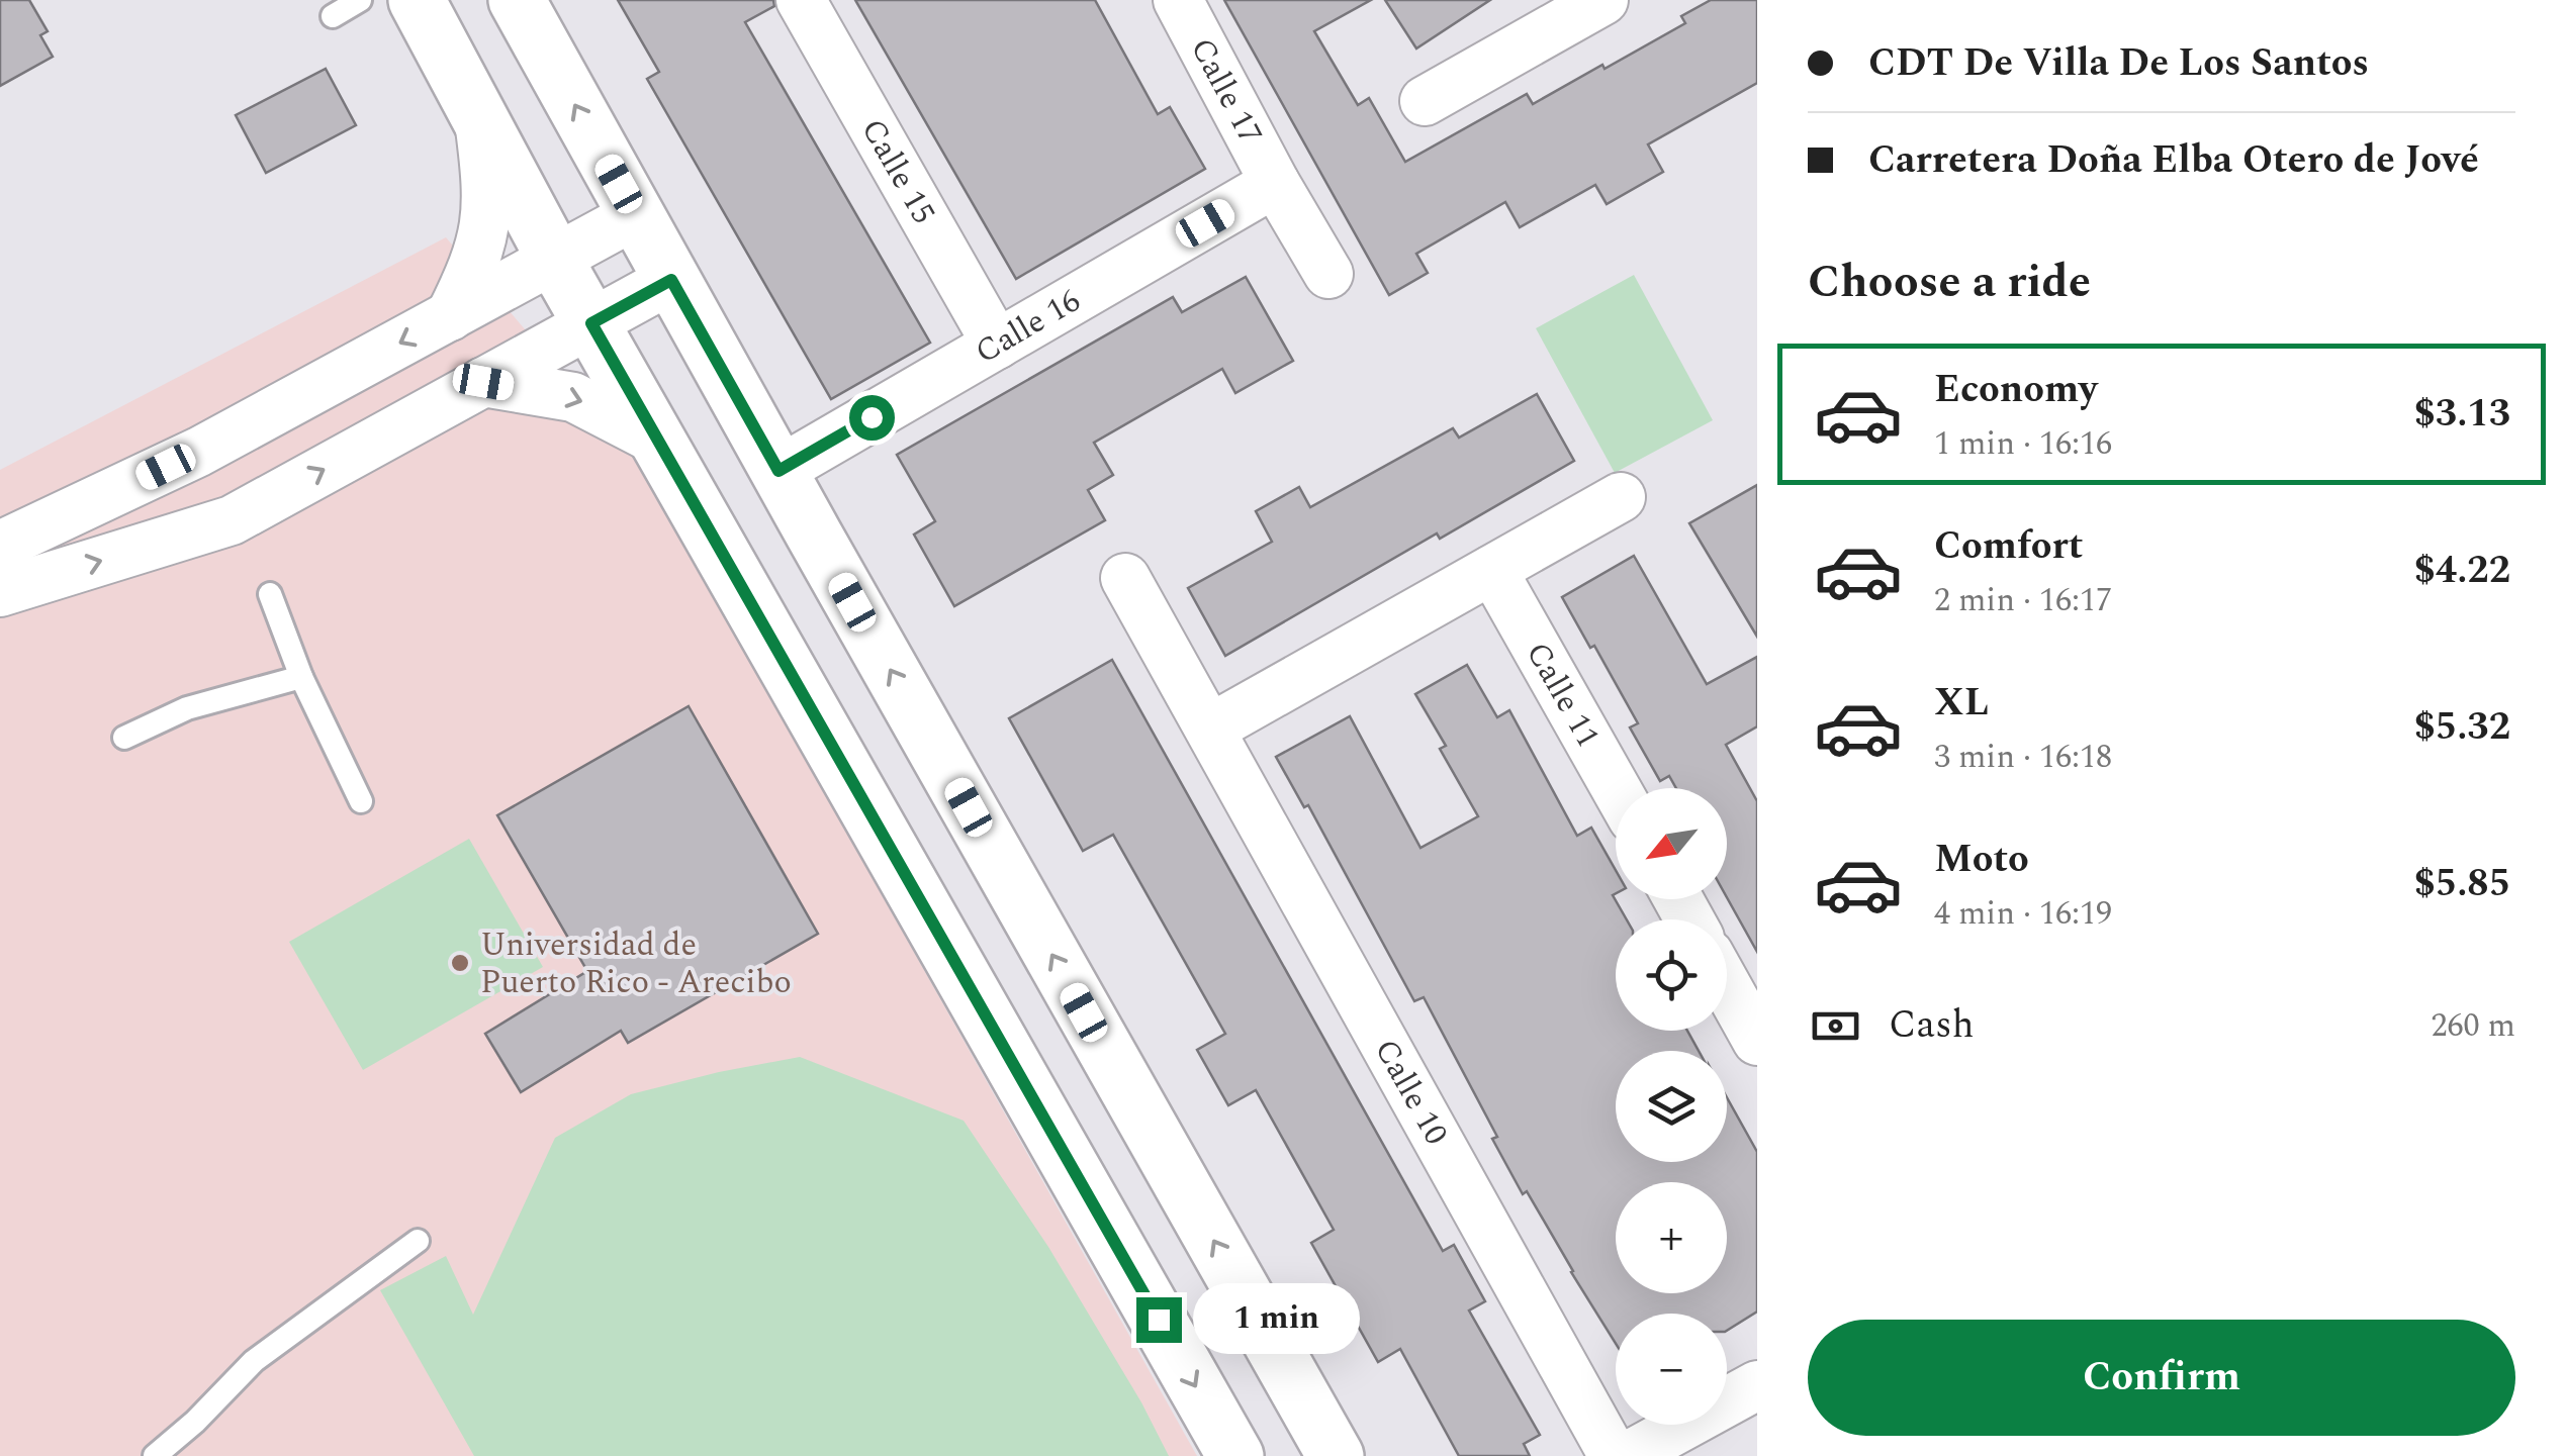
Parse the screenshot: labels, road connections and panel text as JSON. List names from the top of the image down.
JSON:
{
  "streets": {
    "street": [
      "Calle 17",
      "Calle 15",
      "Calle 16",
      "Calle 11",
      "Calle 10"
    ]
  },
  "crossings": [
    ["Calle 17", "Calle 16"],
    ["Calle 15", "Calle 16"]
  ],
  "places": ["Universidad de Puerto Rico - Arecibo"],
  "north": "bottom left",
  "page": {
    "banner": ["CDT De Villa De Los Santos", "Carretera Doña Elba Otero de Jové"],
    "heading": "Choose a ride",
    "list": [
      {
        "name": "Economy",
        "note": "1 min · 16:16",
        "value": "$3.13"
      },
      {
        "name": "Comfort",
        "note": "2 min · 16:17",
        "value": "$4.22"
      },
      {
        "name": "XL",
        "note": "3 min · 16:18",
        "value": "$5.32"
      },
      {
        "name": "Moto",
        "note": "4 min · 16:19",
        "value": "$5.85"
      }
    ],
    "map_buttons": ["+", "−"],
    "pay": ["Cash", "260 m"],
    "bubble": "1 min",
    "buttons": "Confirm"
  }
}
